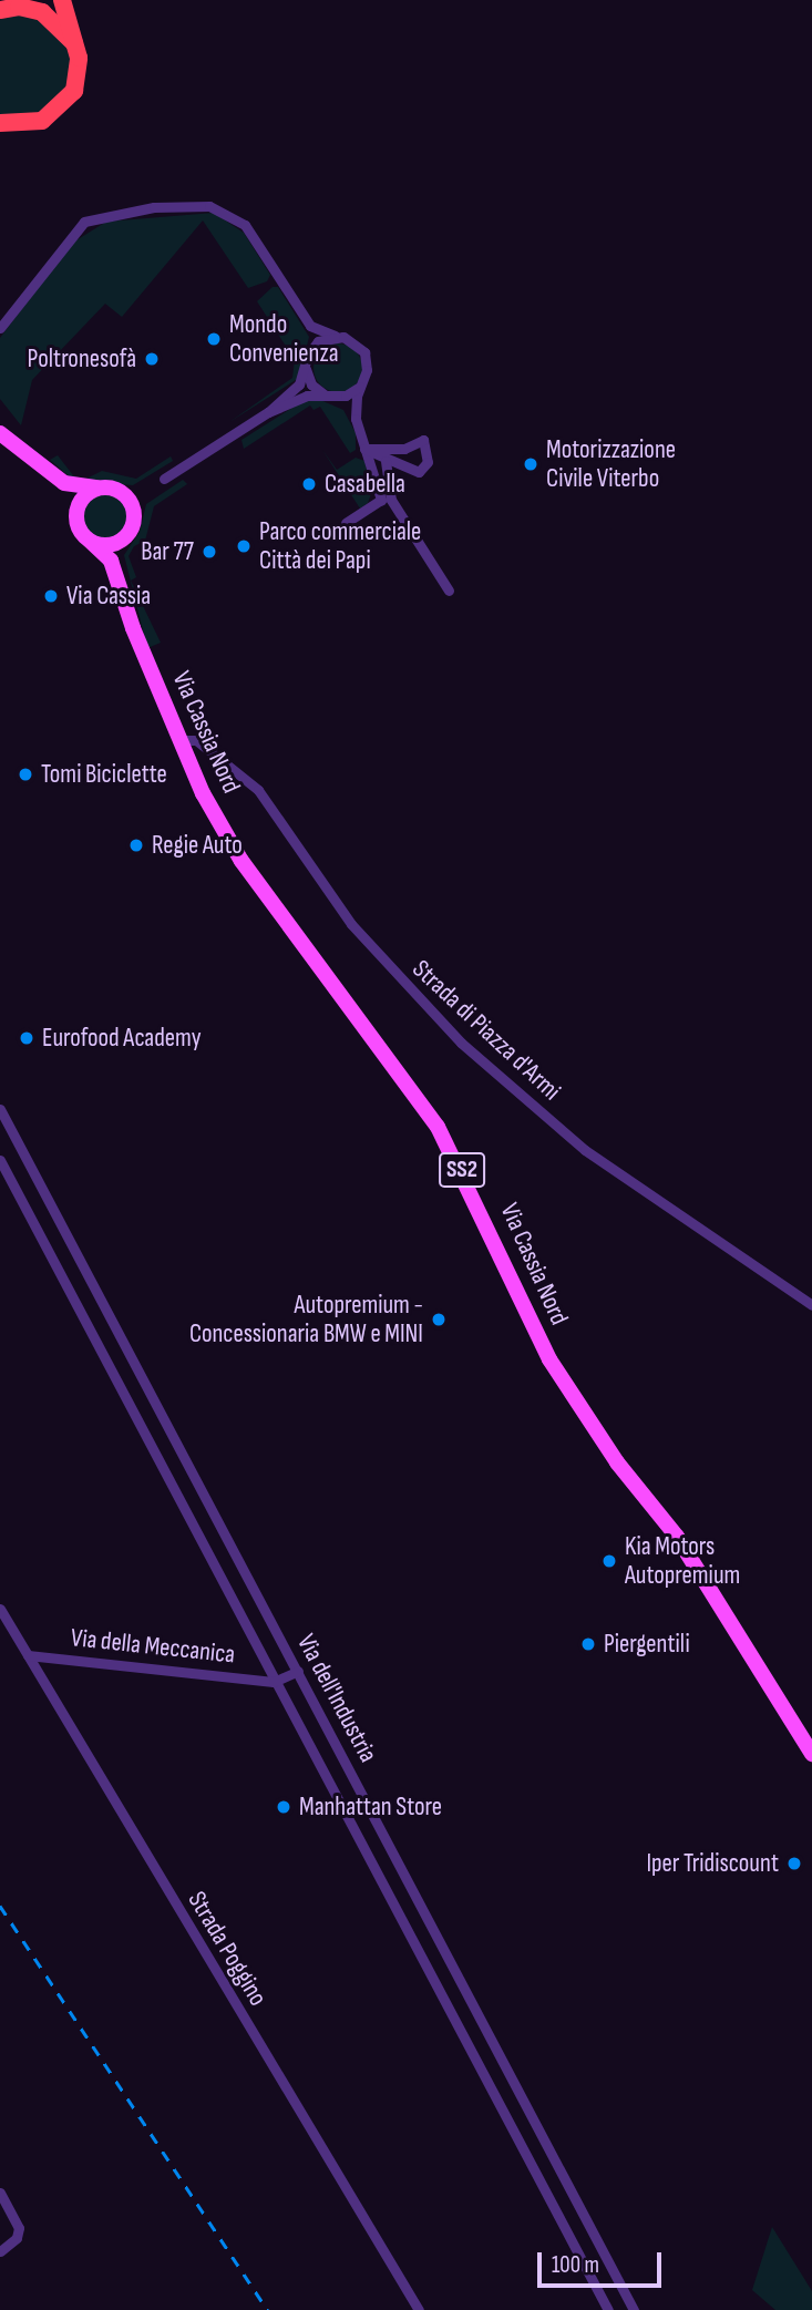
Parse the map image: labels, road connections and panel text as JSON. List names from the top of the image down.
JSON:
{
  "streets": {
    "main road": ["Via Cassia Nord", "SS2"],
    "street": [
      "Strada di Piazza d'Armi",
      "Via della Meccanica",
      "Via dell'Industria",
      "Strada Poggino"
    ]
  },
  "crossings": [
    ["Via Cassia Nord", "Strada di Piazza d'Armi"],
    ["Via Cassia Nord", "SS2"],
    ["Via della Meccanica", "Via dell'Industria"],
    ["Via della Meccanica", "Strada Poggino"]
  ],
  "places": [
    "Mondo Convenienza",
    "Poltronesofà",
    "Motorizzazione Civile Viterbo",
    "Casabella",
    "Parco commerciale Città dei Papi",
    "Bar 77",
    "Via Cassia",
    "Tomi Biciclette",
    "Regie Auto",
    "Eurofood Academy",
    "Autopremium - Concessionaria BMW e MINI",
    "Kia Motors Autopremium",
    "Piergentili",
    "Manhattan Store",
    "Iper Tridiscount"
  ],
  "scale_bar": "100 m"
}
